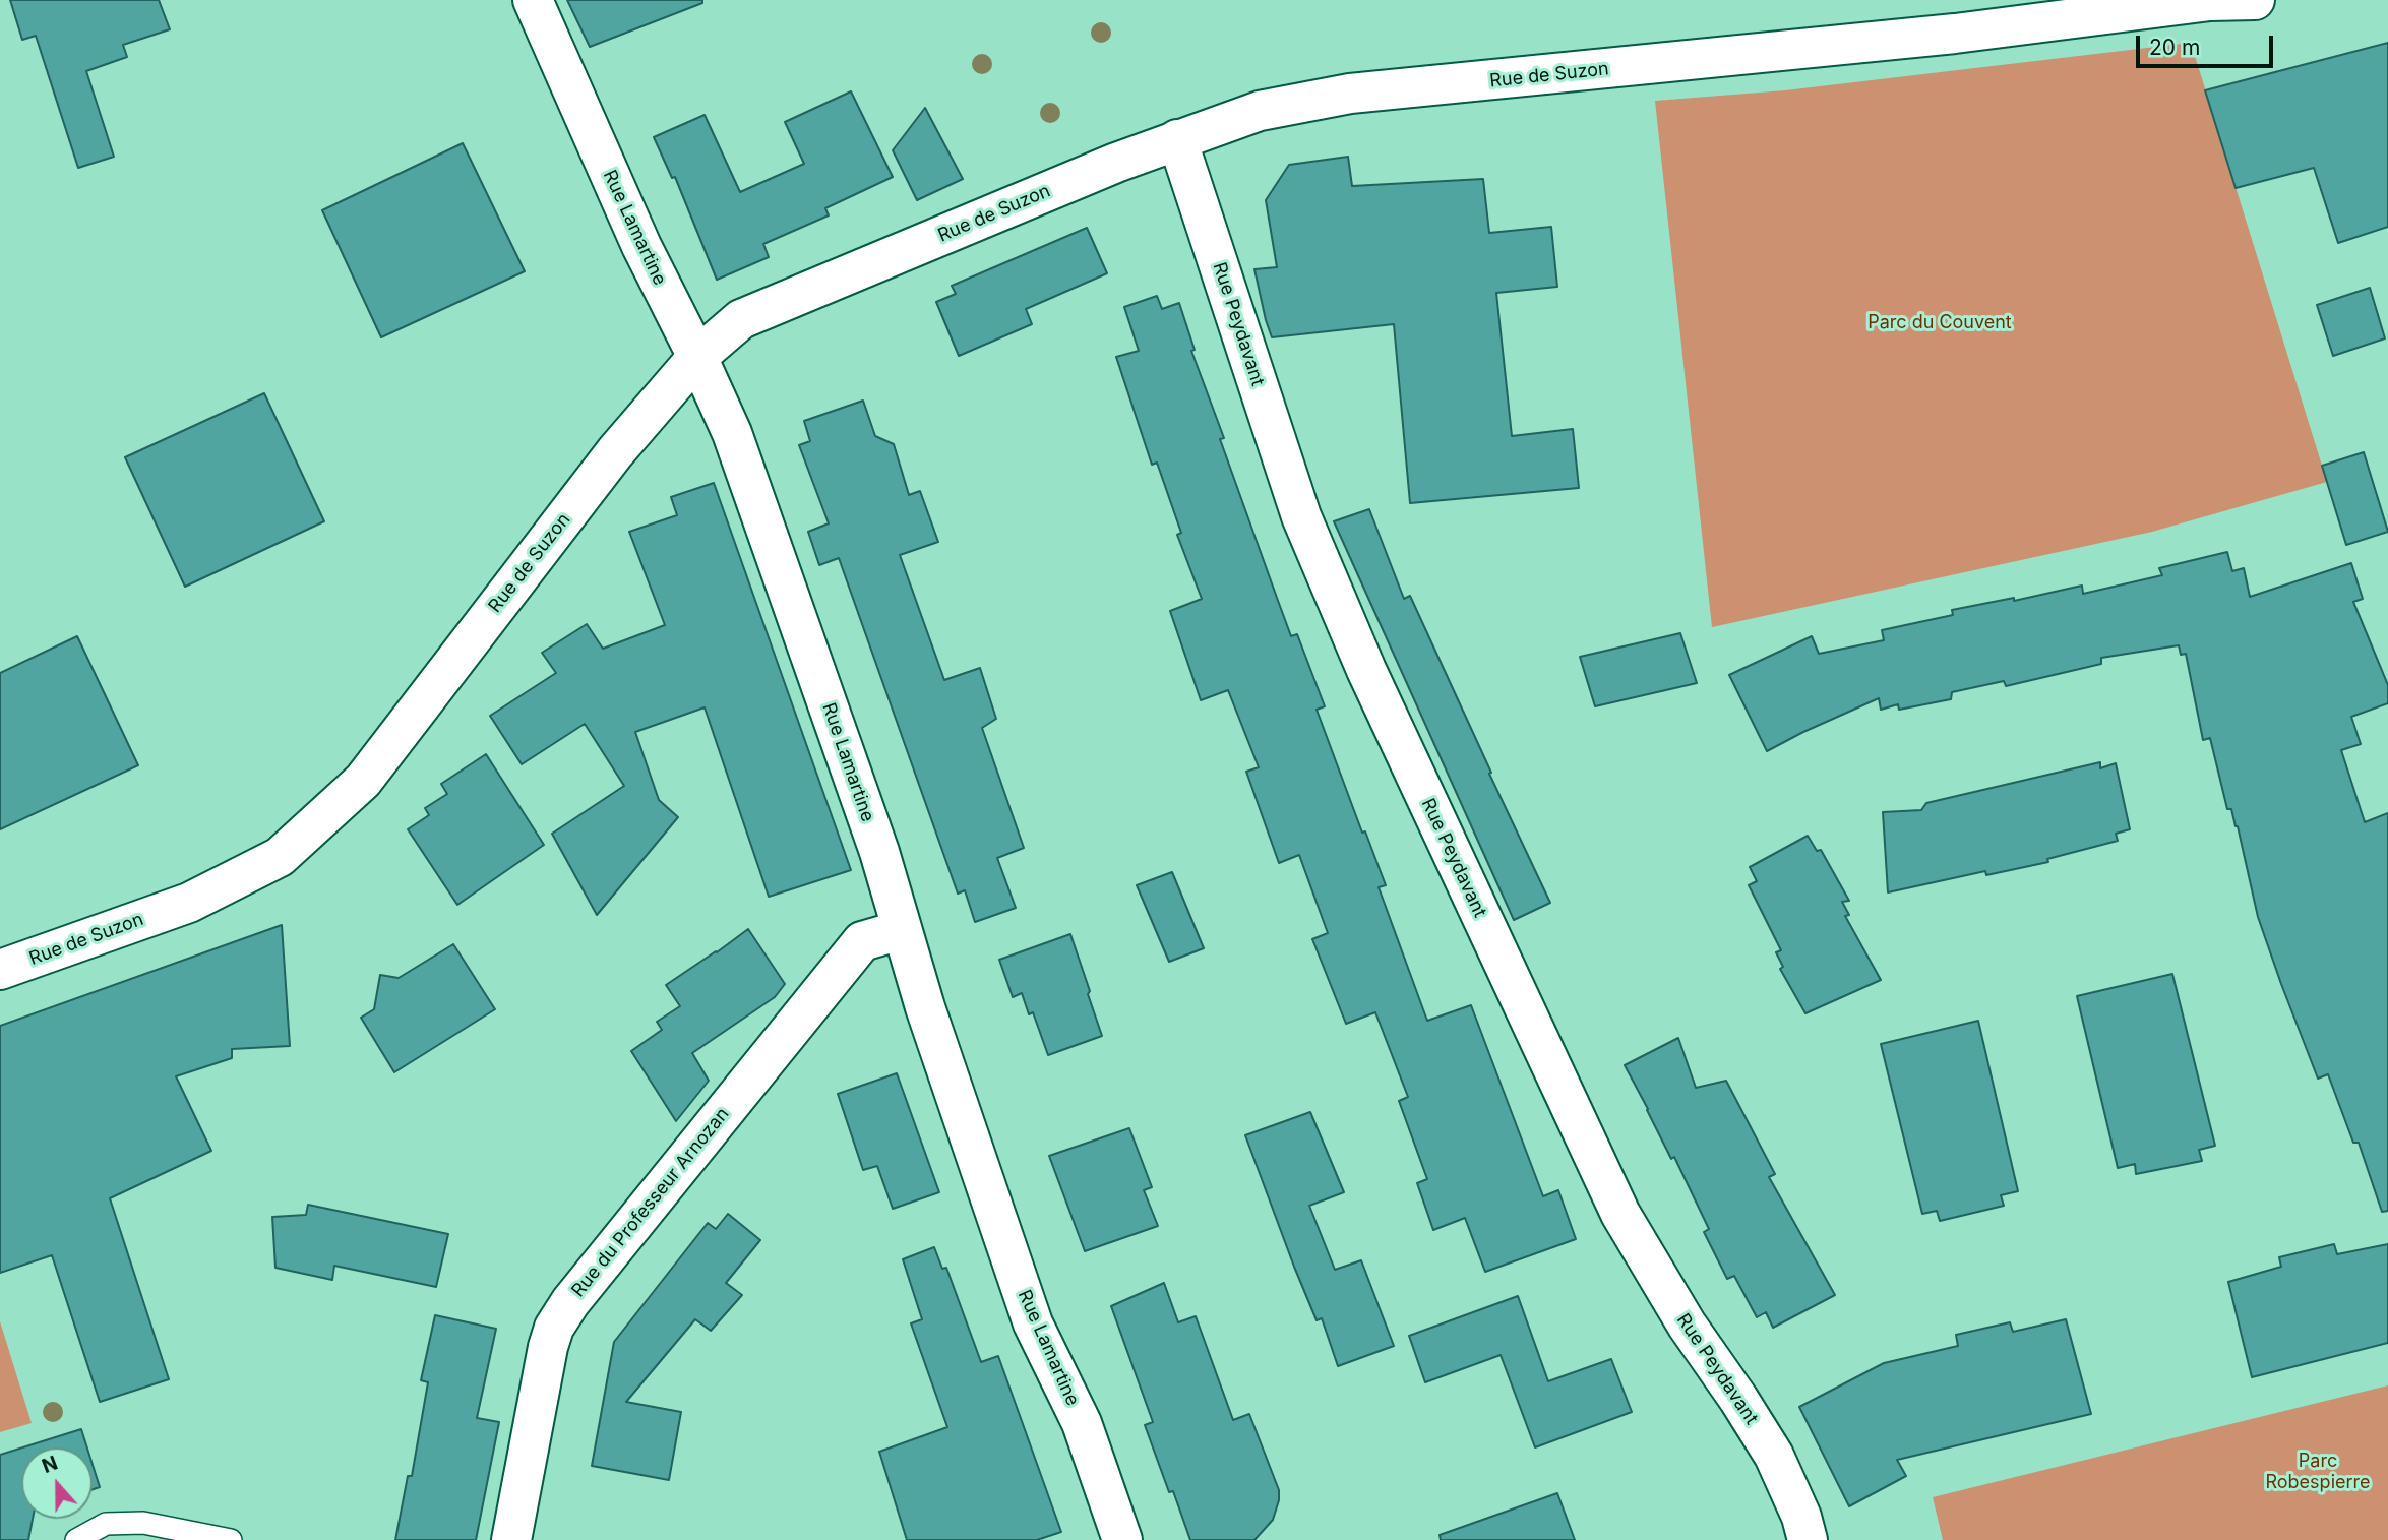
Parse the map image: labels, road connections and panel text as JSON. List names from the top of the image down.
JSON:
{
  "streets": {
    "street": [
      "Rue de Suzon",
      "Rue Lamartine",
      "Rue Peydavant",
      "Rue du Professeur Arnozan"
    ]
  },
  "crossings": [
    ["Rue de Suzon", "Rue Lamartine"],
    ["Rue de Suzon", "Rue Peydavant"],
    ["Rue Lamartine", "Rue du Professeur Arnozan"]
  ],
  "parks": ["Parc du Couvent", "Parc Robespierre"],
  "scale_bar": "20 m",
  "north": "top"
}
